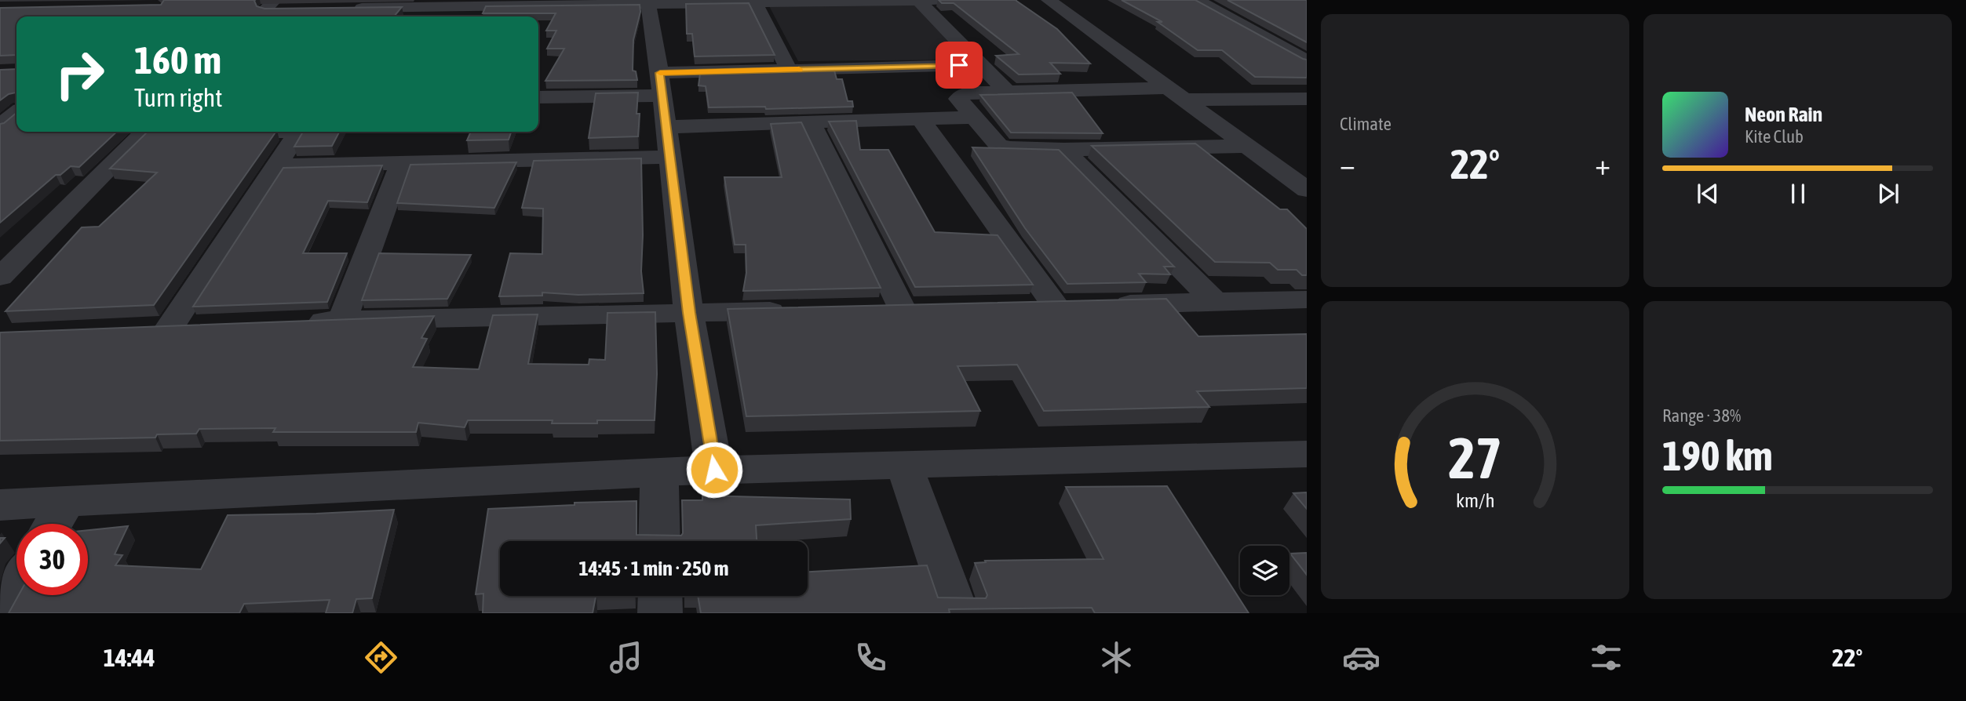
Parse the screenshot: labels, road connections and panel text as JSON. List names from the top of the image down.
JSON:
{
  "page": {
    "tile": [
      "Climate",
      ["Range · 38%", "190 km"]
    ],
    "turn": ["160 m", "Turn right"],
    "song": ["Neon Rain", "Kite Club"],
    "heat": ["−", "22°", "+"],
    "limit": "30",
    "trip": "14:45 · 1 min · 250 m",
    "tabs": ["14:44", "22°"],
    "gauge": ["27", "km/h"]
  }
}
